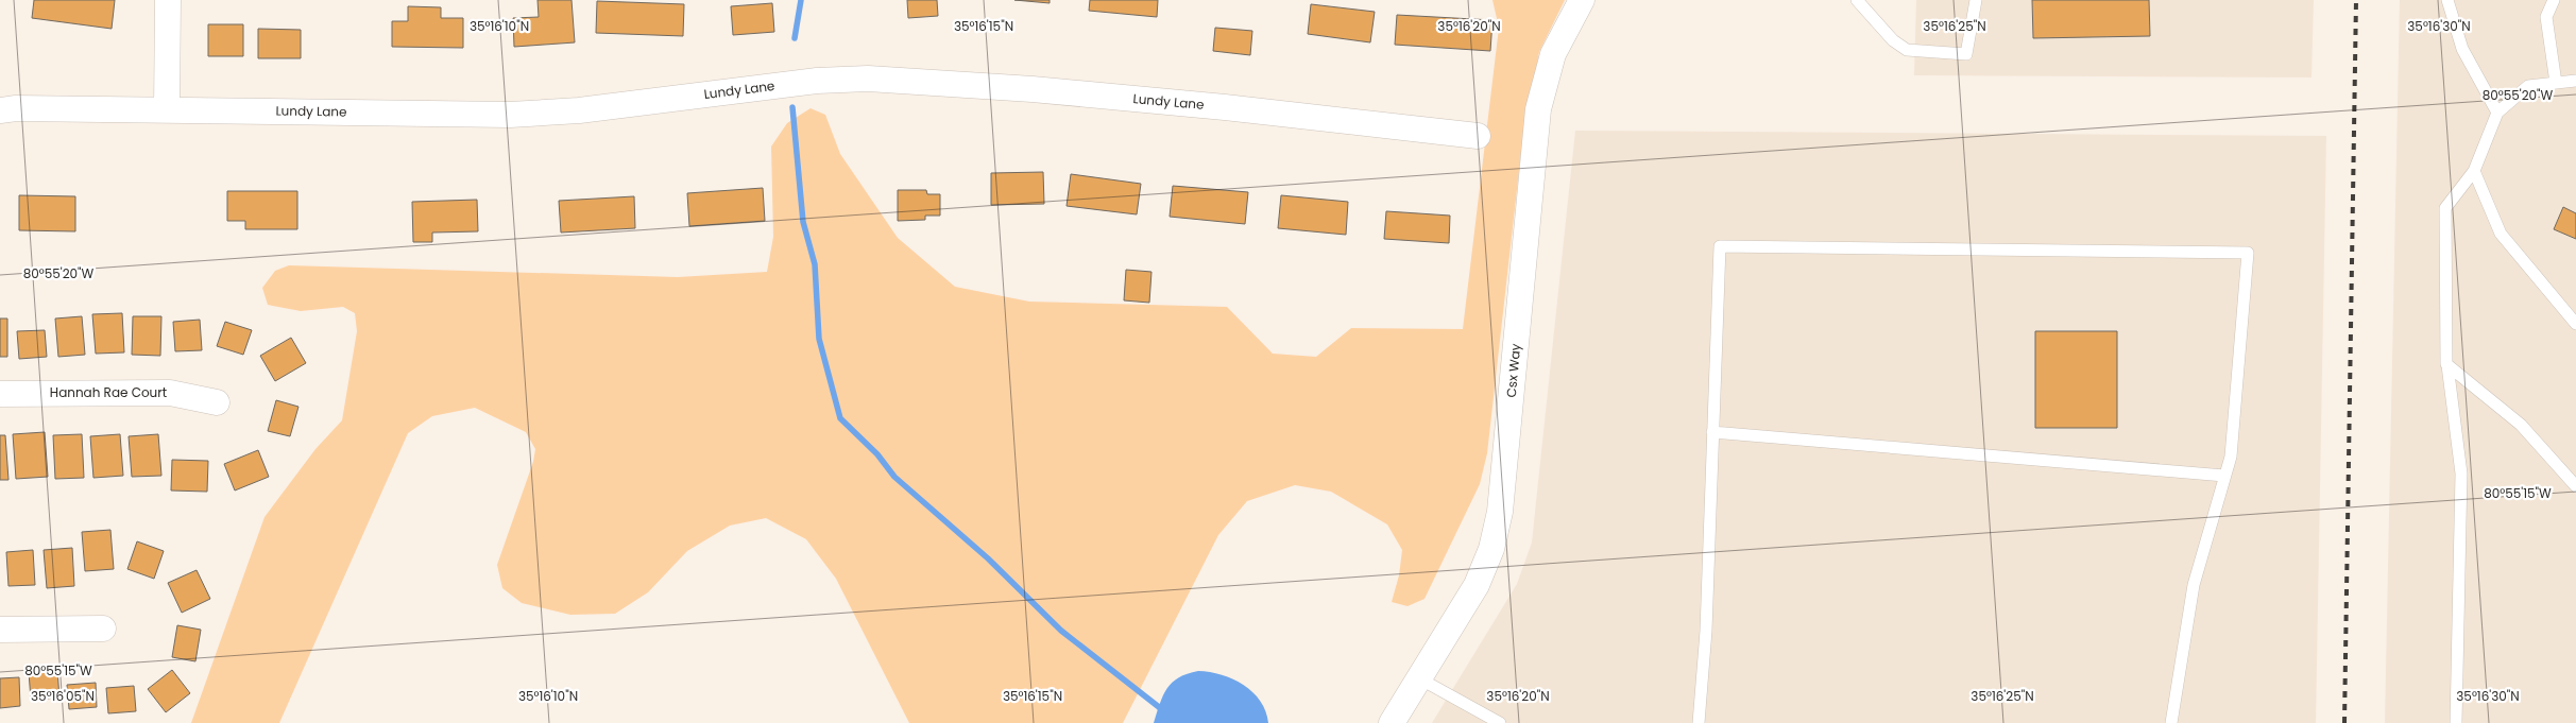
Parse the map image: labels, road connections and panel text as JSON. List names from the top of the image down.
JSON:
{
  "streets": {
    "street": ["Lundy Lane", "Csx Way", "Hannah Rae Court"]
  },
  "coordinates": [
    "35°16'15\"N",
    "35°16'10\"N",
    "35°16'20\"N",
    "35°16'25\"N",
    "35°16'30\"N",
    "80°55'20\"W",
    "80°55'15\"W",
    "35°16'05\"N"
  ]
}
